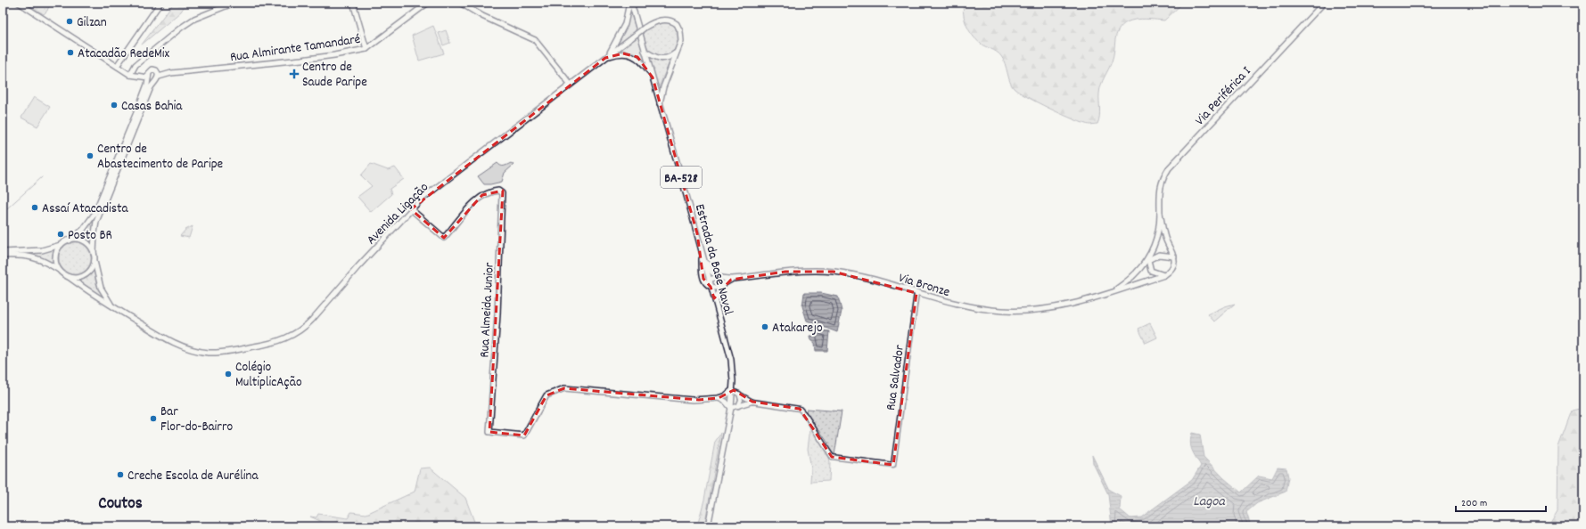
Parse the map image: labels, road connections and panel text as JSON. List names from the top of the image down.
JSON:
{
  "streets": {
    "main road": [
      "Rua Almirante Tamandaré",
      "Via Periférica I",
      "BA-528",
      "Avenida Ligação",
      "Estrada da Base Naval",
      "Via Bronze",
      "Rua Almeida Junior"
    ],
    "street": ["Rua Salvador"]
  },
  "crossings": [
    ["Avenida Ligação", "Estrada da Base Naval"],
    ["Avenida Ligação", "Rua Almeida Junior"],
    ["Estrada da Base Naval", "Via Bronze"],
    ["Via Bronze", "Rua Salvador"]
  ],
  "districts": ["Coutos"],
  "water": ["Lagoa"],
  "places": {
    "other": [
      "Gilzan",
      "Atacadão RedeMix",
      "Casas Bahia",
      "Centro de Abastecimento de Paripe",
      "Assaí Atacadista",
      "Posto BR",
      "Atakarejo",
      "Colégio MultiplicAção",
      "Bar Flor-do-Bairro",
      "Creche Escola de Aurélina"
    ],
    "health": ["Centro de Saude Paripe"]
  },
  "scale_bar": "200 m"
}
